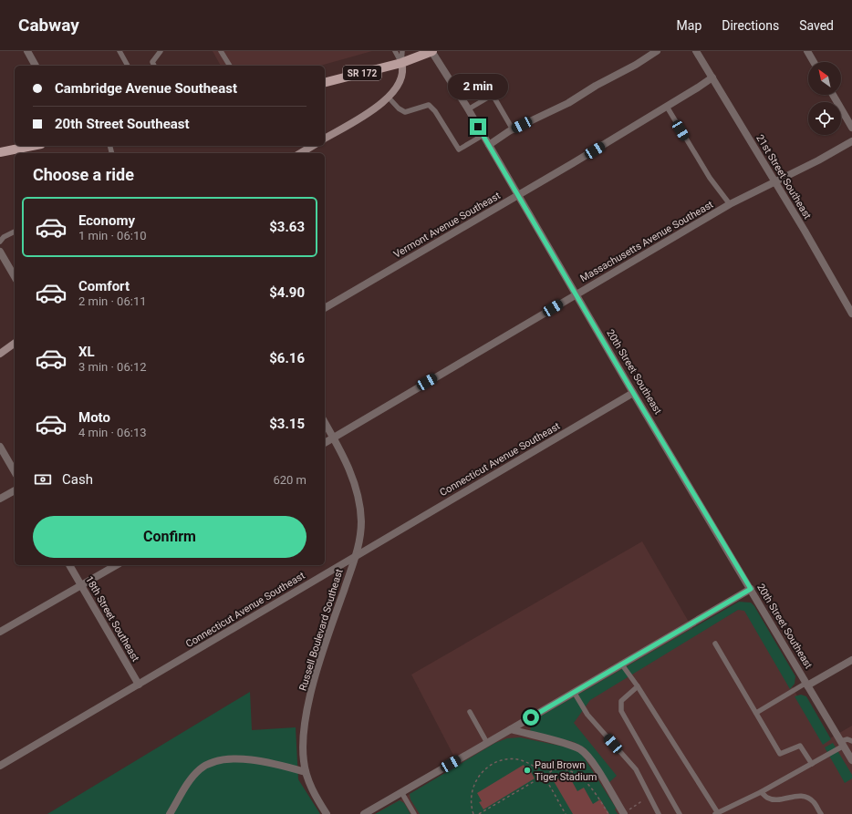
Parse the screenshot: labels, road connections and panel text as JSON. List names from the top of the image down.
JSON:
{
  "streets": {
    "main road": ["SR 172"],
    "street": [
      "21st Street Southeast",
      "Vermont Avenue Southeast",
      "Massachusetts Avenue Southeast",
      "20th Street Southeast",
      "Connecticut Avenue Southeast",
      "18th Street Southeast",
      "Russell Boulevard Southeast"
    ]
  },
  "crossings": [
    ["SR 172", "20th Street Southeast"],
    ["21st Street Southeast", "Vermont Avenue Southeast"],
    ["21st Street Southeast", "Massachusetts Avenue Southeast"],
    ["Vermont Avenue Southeast", "20th Street Southeast"],
    ["Massachusetts Avenue Southeast", "20th Street Southeast"],
    ["Massachusetts Avenue Southeast", "Russell Boulevard Southeast"],
    ["20th Street Southeast", "Connecticut Avenue Southeast"],
    ["Connecticut Avenue Southeast", "18th Street Southeast"],
    ["Connecticut Avenue Southeast", "Russell Boulevard Southeast"]
  ],
  "places": ["Paul Brown Tiger Stadium"],
  "north": "top left",
  "page": {
    "header": "Cabway",
    "nav": ["Map", "Directions", "Saved"],
    "banner": ["Cambridge Avenue Southeast", "20th Street Southeast"],
    "bubble": "2 min",
    "heading": "Choose a ride",
    "list": [
      {
        "name": "Economy",
        "note": "1 min · 06:10",
        "value": "$3.63"
      },
      {
        "name": "Comfort",
        "note": "2 min · 06:11",
        "value": "$4.90"
      },
      {
        "name": "XL",
        "note": "3 min · 06:12",
        "value": "$6.16"
      },
      {
        "name": "Moto",
        "note": "4 min · 06:13",
        "value": "$3.15"
      }
    ],
    "pay": ["Cash", "620 m"],
    "buttons": "Confirm"
  }
}
